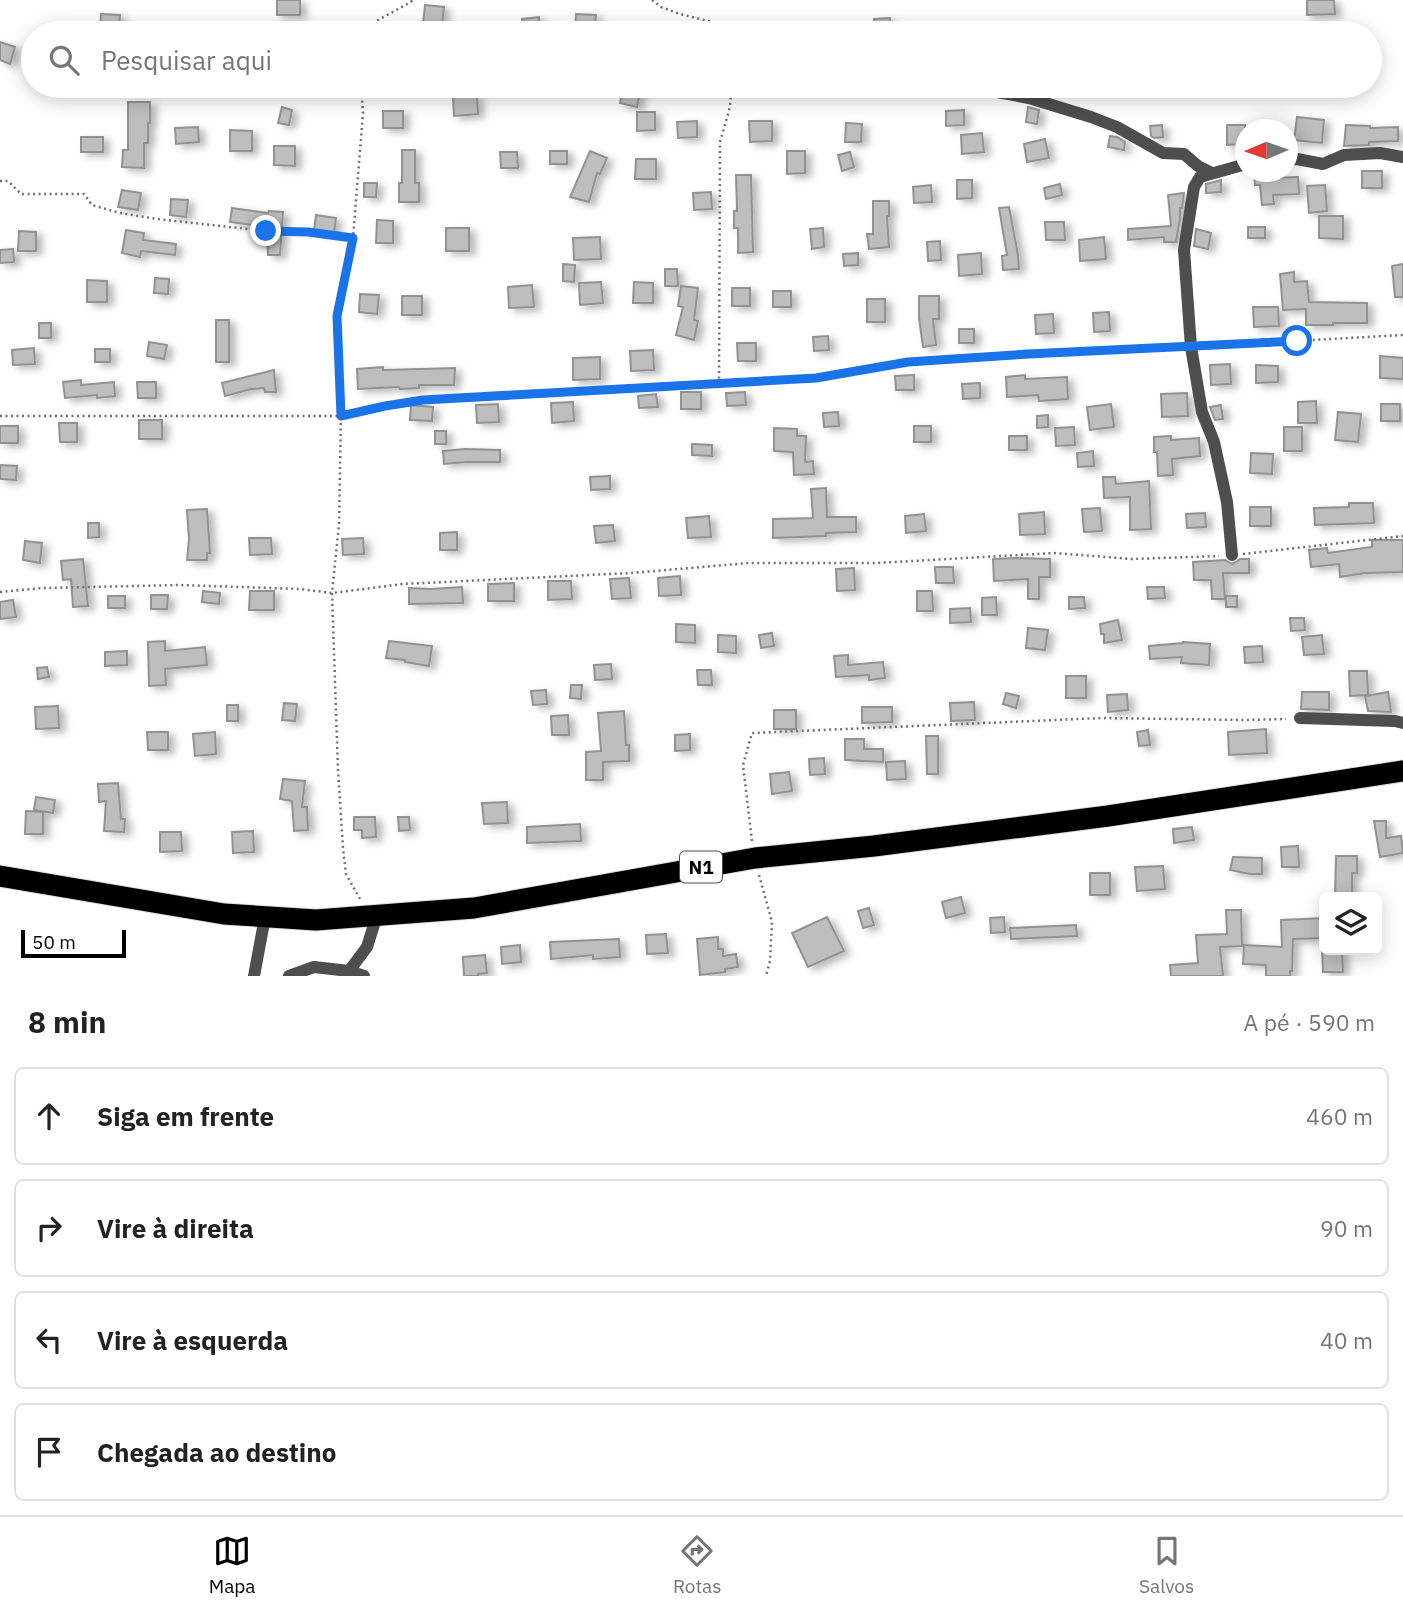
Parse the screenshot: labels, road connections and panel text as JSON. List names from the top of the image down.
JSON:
{
  "streets": {
    "highway": ["N1"]
  },
  "scale_bar": "50 m",
  "north": "left",
  "page": {
    "search": "Pesquisar aqui",
    "scale": "50 m",
    "heading": ["8 min", "A pé · 590 m"],
    "list": [
      ["Siga em frente", "460 m"],
      ["Vire à direita", "90 m"],
      ["Vire à esquerda", "40 m"],
      "Chegada ao destino"
    ],
    "nav": ["Mapa", "Rotas", "Salvos"]
  }
}
